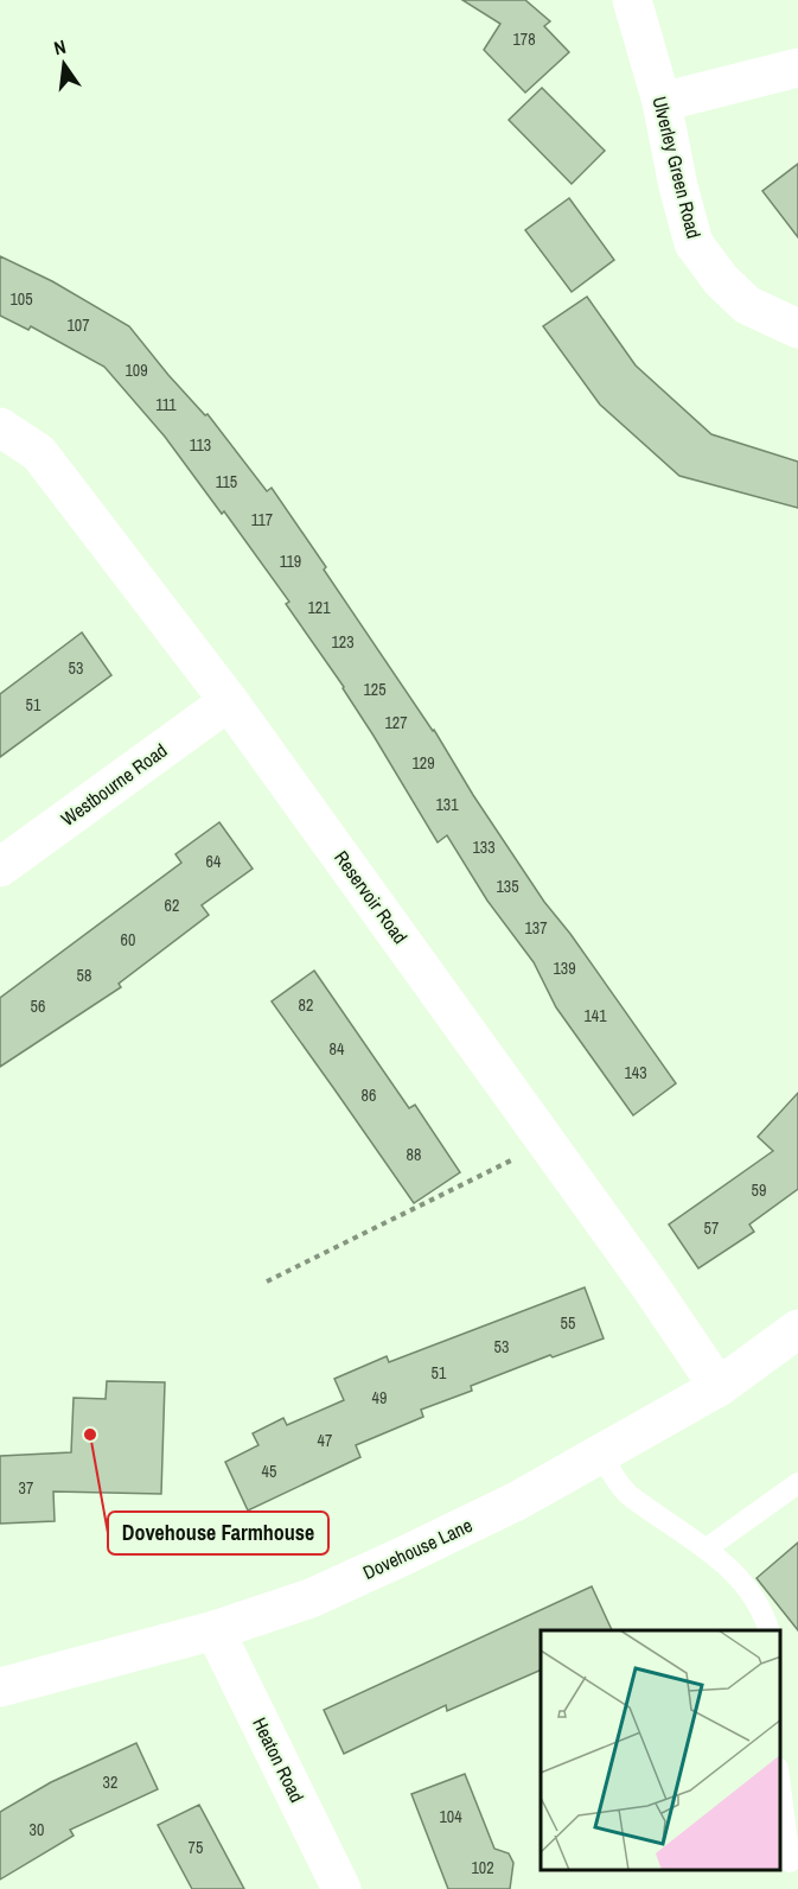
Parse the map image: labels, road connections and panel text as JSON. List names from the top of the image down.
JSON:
{
  "streets": {
    "street": [
      "Ulverley Green Road",
      "Westbourne Road",
      "Reservoir Road",
      "Dovehouse Lane",
      "Heaton Road"
    ]
  },
  "crossings": [
    ["Westbourne Road", "Reservoir Road"],
    ["Reservoir Road", "Dovehouse Lane"],
    ["Dovehouse Lane", "Heaton Road"]
  ],
  "places": ["Dovehouse Farmhouse"],
  "house_numbers": [
    "178",
    "105",
    "107",
    "109",
    "111",
    "113",
    "115",
    "117",
    "119",
    "121",
    "123",
    "53",
    "125",
    "51",
    "127",
    "129",
    "131",
    "133",
    "64",
    "135",
    "62",
    "137",
    "60",
    "139",
    "58",
    "82",
    "56",
    "141",
    "84",
    "143",
    "86",
    "88",
    "59",
    "57",
    "55",
    "53",
    "51",
    "49",
    "47",
    "45",
    "37",
    "32",
    "104",
    "30",
    "75",
    "102"
  ],
  "north": "top"
}
